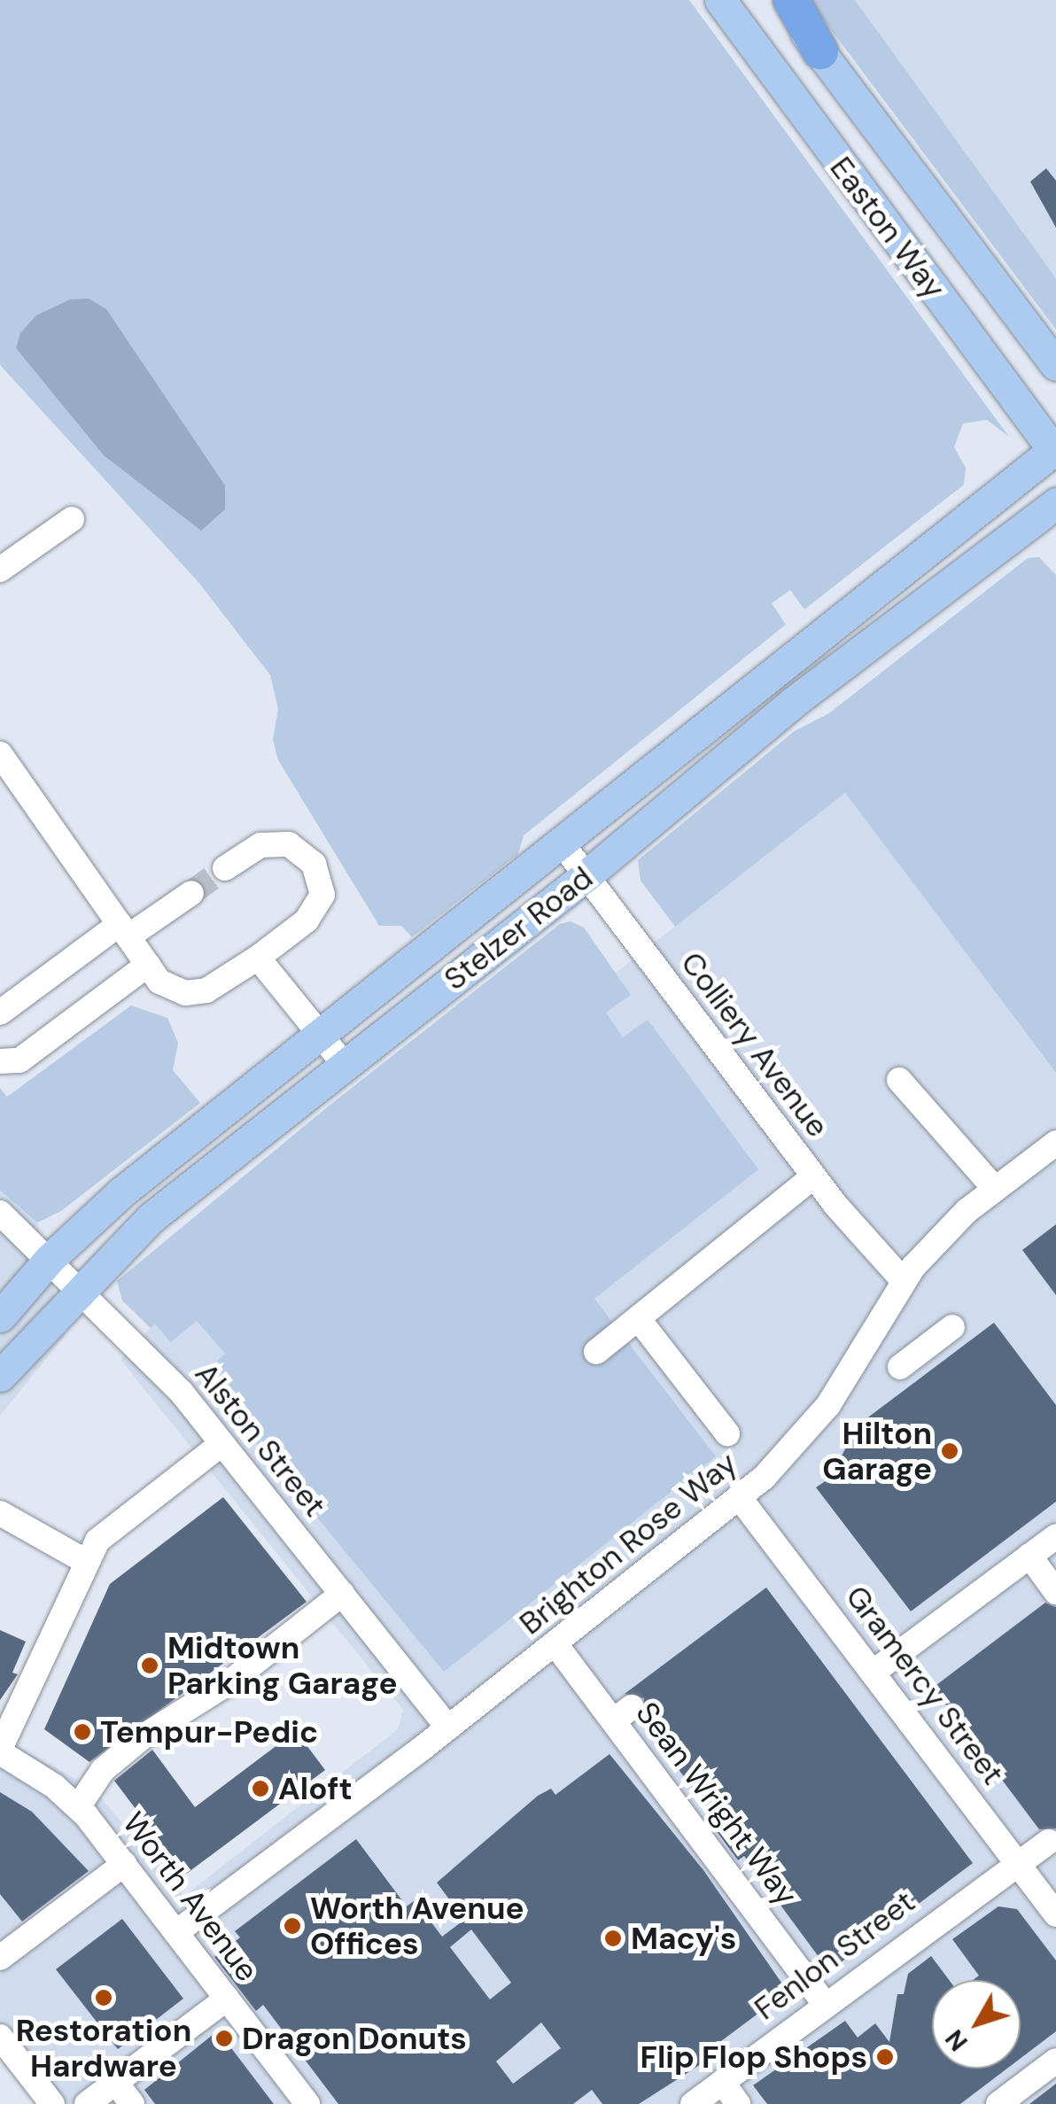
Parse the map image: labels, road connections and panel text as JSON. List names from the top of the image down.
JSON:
{
  "streets": {
    "main road": ["Easton Way", "Stelzer Road"],
    "street": [
      "Colliery Avenue",
      "Alston Street",
      "Brighton Rose Way",
      "Gramercy Street",
      "Sean Wright Way",
      "Worth Avenue",
      "Fenlon Street"
    ]
  },
  "crossings": [
    ["Easton Way", "Stelzer Road"],
    ["Stelzer Road", "Colliery Avenue"],
    ["Stelzer Road", "Alston Street"],
    ["Colliery Avenue", "Brighton Rose Way"],
    ["Alston Street", "Brighton Rose Way"],
    ["Brighton Rose Way", "Gramercy Street"],
    ["Brighton Rose Way", "Sean Wright Way"],
    ["Brighton Rose Way", "Worth Avenue"],
    ["Gramercy Street", "Fenlon Street"],
    ["Sean Wright Way", "Fenlon Street"]
  ],
  "places": [
    "Hilton Garage",
    "Midtown Parking Garage",
    "Tempur-Pedic",
    "Aloft",
    "Worth Avenue Offices",
    "Macy's",
    "Restoration Hardware",
    "Dragon Donuts",
    "Flip Flop Shops"
  ],
  "north": "bottom left"
}
